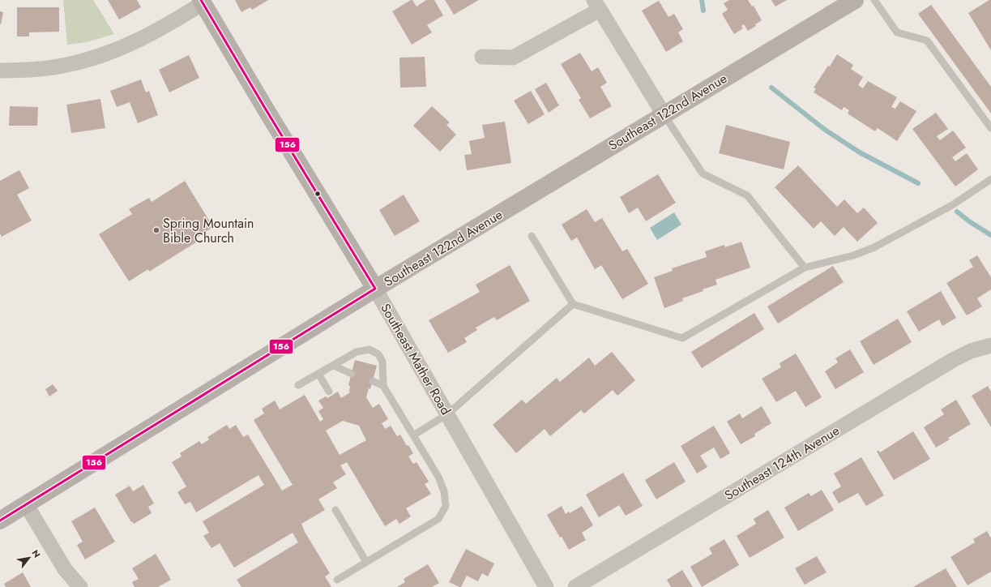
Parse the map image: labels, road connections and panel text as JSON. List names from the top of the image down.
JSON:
{
  "streets": {
    "main road": ["Southeast 122nd Avenue", "Southeast Mather Road"],
    "street": ["Southeast 124th Avenue"]
  },
  "crossings": [
    ["Southeast 122nd Avenue", "Southeast Mather Road"]
  ],
  "places": ["Spring Mountain Bible Church"],
  "lines": ["transit line 156"],
  "north": "top right"
}
